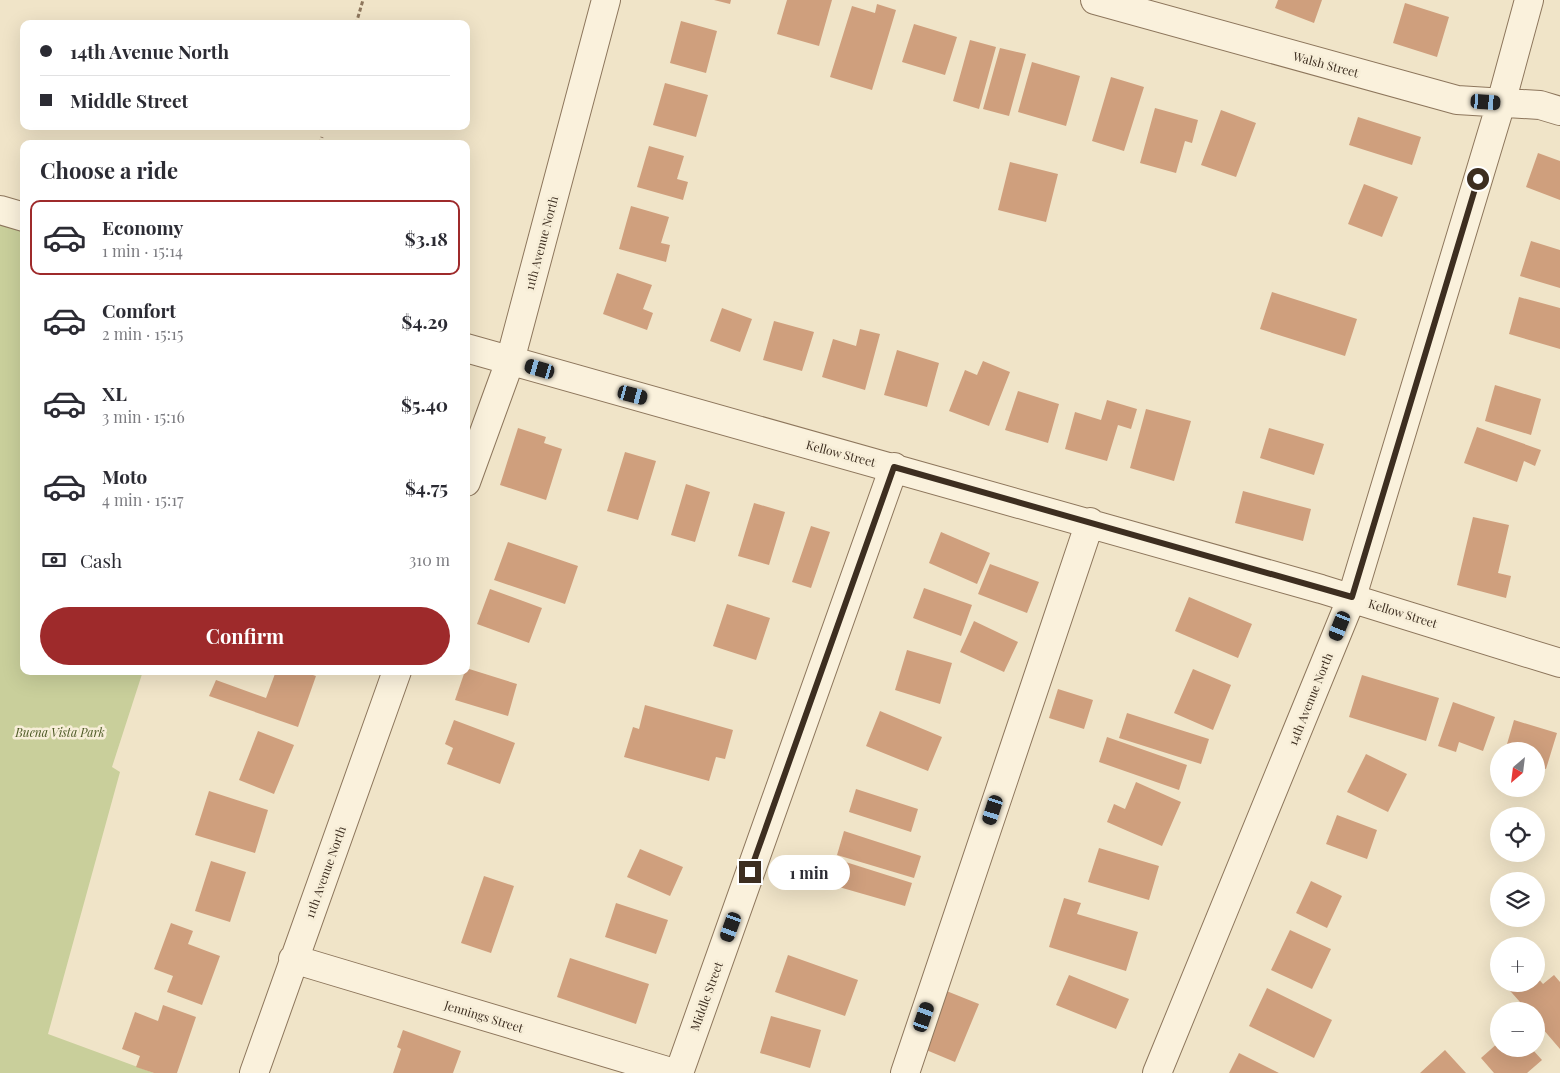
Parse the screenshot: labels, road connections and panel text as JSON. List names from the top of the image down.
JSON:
{
  "streets": {
    "street": [
      "Walsh Street",
      "11th Avenue North",
      "Kellow Street",
      "14th Avenue North",
      "Middle Street",
      "Jennings Street"
    ]
  },
  "crossings": [
    ["Walsh Street", "14th Avenue North"],
    ["11th Avenue North", "Kellow Street"],
    ["11th Avenue North", "Jennings Street"],
    ["Kellow Street", "14th Avenue North"],
    ["Kellow Street", "Middle Street"]
  ],
  "parks": ["Buena Vista Park"],
  "north": "bottom left",
  "page": {
    "banner": ["14th Avenue North", "Middle Street"],
    "heading": "Choose a ride",
    "list": [
      {
        "name": "Economy",
        "note": "1 min · 15:14",
        "value": "$3.18"
      },
      {
        "name": "Comfort",
        "note": "2 min · 15:15",
        "value": "$4.29"
      },
      {
        "name": "XL",
        "note": "3 min · 15:16",
        "value": "$5.40"
      },
      {
        "name": "Moto",
        "note": "4 min · 15:17",
        "value": "$4.75"
      }
    ],
    "pay": ["Cash", "310 m"],
    "buttons": "Confirm",
    "map_buttons": ["+", "−"],
    "bubble": "1 min"
  }
}
